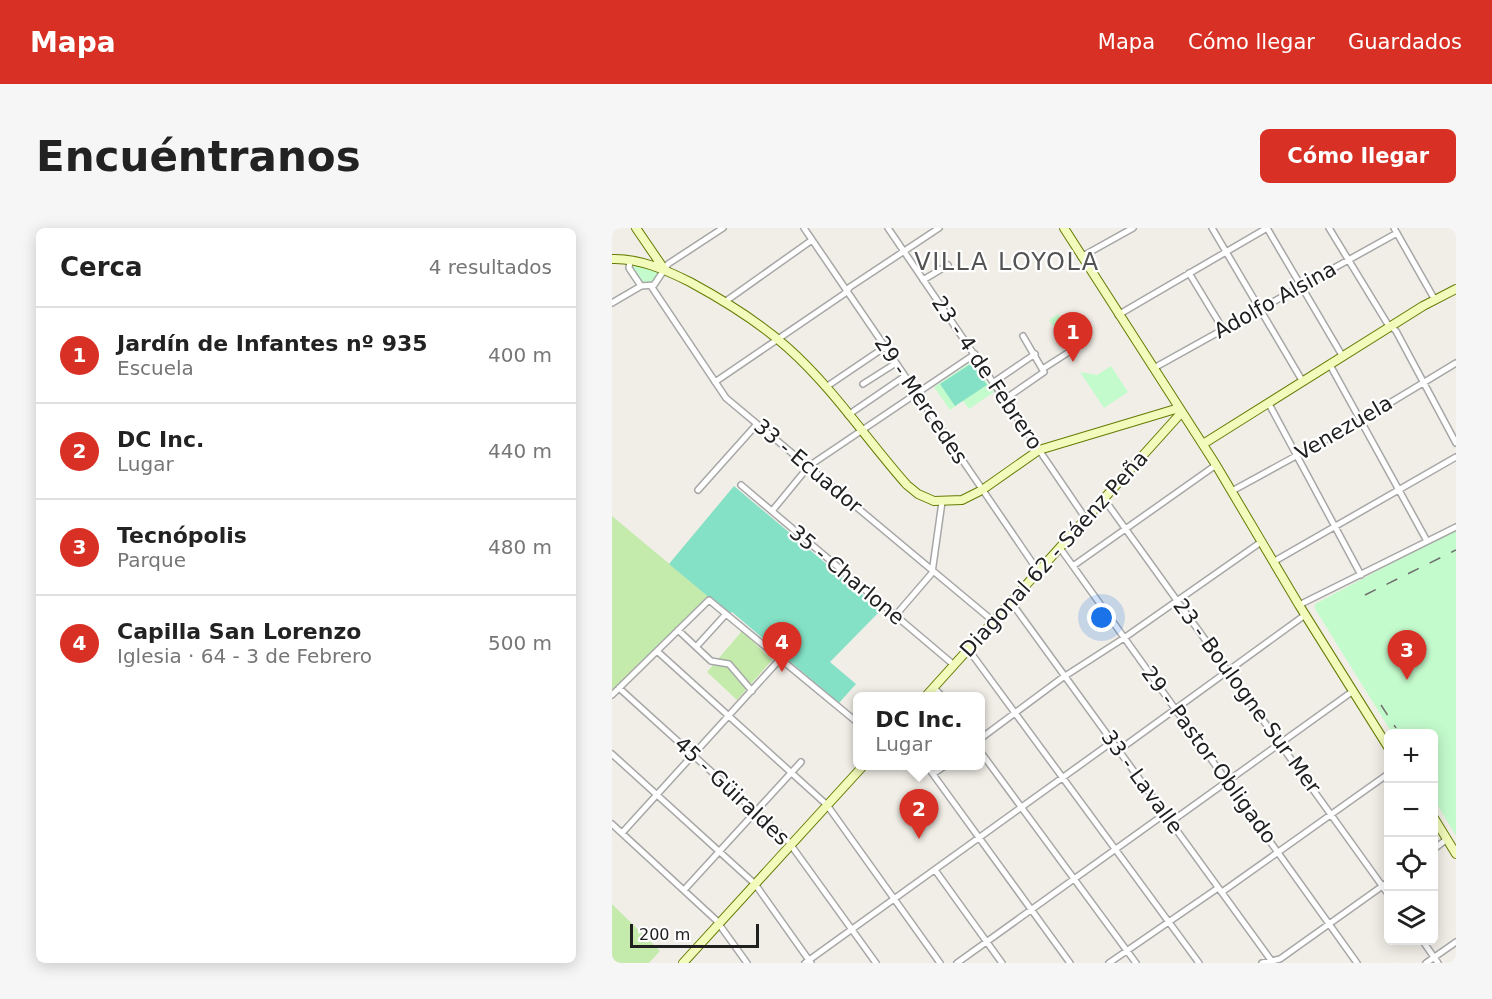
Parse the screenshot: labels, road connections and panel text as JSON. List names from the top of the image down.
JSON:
{
  "streets": {
    "street": [
      "Adolfo Alsina",
      "23 - 4 de Febrero",
      "29 - Mercedes",
      "Venezuela",
      "33 - Ecuador",
      "Diagonal 62 - Sáenz Peña",
      "35 - Charlone",
      "23 - Boulogne Sur Mer",
      "29 - Pastor Obligado",
      "33 - Lavalle",
      "45 - Güiraldes"
    ]
  },
  "crossings": [
    ["23 - 4 de Febrero", "Diagonal 62 - Sáenz Peña"],
    ["29 - Mercedes", "Diagonal 62 - Sáenz Peña"],
    ["33 - Ecuador", "Diagonal 62 - Sáenz Peña"],
    ["Diagonal 62 - Sáenz Peña", "35 - Charlone"],
    ["Diagonal 62 - Sáenz Peña", "23 - Boulogne Sur Mer"],
    ["Diagonal 62 - Sáenz Peña", "29 - Pastor Obligado"],
    ["Diagonal 62 - Sáenz Peña", "33 - Lavalle"]
  ],
  "districts": ["VILLA LOYOLA"],
  "scale_bar": "200 m",
  "page": {
    "header": "Mapa",
    "nav": ["Mapa", "Cómo llegar", "Guardados"],
    "buttons": "Cómo llegar",
    "title": "Encuéntranos",
    "heading": ["Cerca", "4 resultados"],
    "list": [
      {
        "mark": "1",
        "name": "Jardín de Infantes nº 935",
        "note": "Escuela",
        "value": "400 m"
      },
      {
        "mark": "2",
        "name": "DC Inc.",
        "note": "Lugar",
        "value": "440 m"
      },
      {
        "mark": "3",
        "name": "Tecnópolis",
        "note": "Parque",
        "value": "480 m"
      },
      {
        "mark": "4",
        "name": "Capilla San Lorenzo",
        "note": "Iglesia · 64 - 3 de Febrero",
        "value": "500 m"
      }
    ],
    "pins": [
      "1",
      "4",
      "3",
      "2"
    ],
    "popup": ["DC Inc.", "Lugar"],
    "map_buttons": ["+", "−"],
    "scale": "200 m"
  }
}
